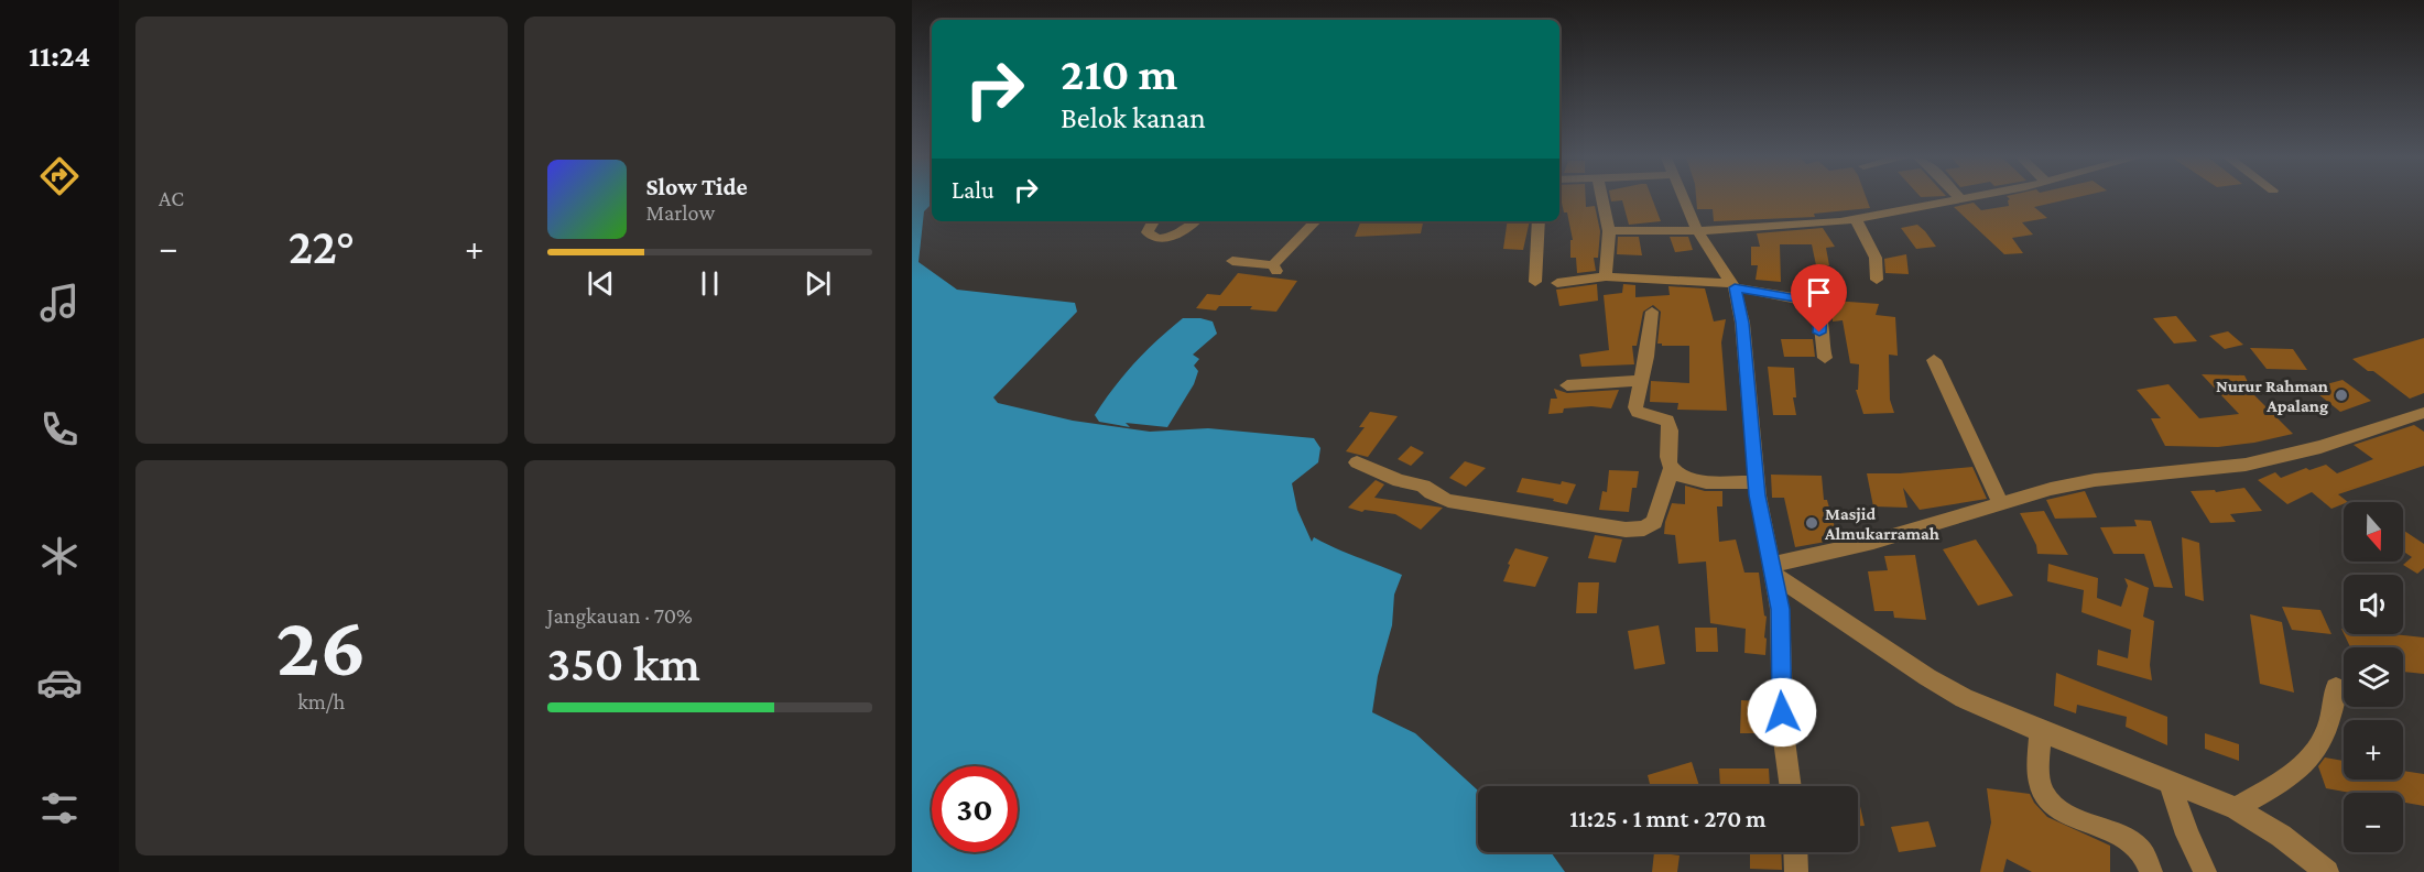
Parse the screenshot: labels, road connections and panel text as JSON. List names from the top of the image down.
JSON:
{
  "places": ["Nurur Rahman Apalang", "Masjid Almukarramah"],
  "north": "bottom",
  "page": {
    "tabs": "11:24",
    "tile": [
      "AC",
      ["26", "km/h"],
      ["Jangkauan · 70%", "350 km"]
    ],
    "turn": ["210 m", "Belok kanan"],
    "then": "Lalu",
    "song": ["Slow Tide", "Marlow"],
    "heat": ["−", "22°", "+"],
    "map_buttons": ["+", "−"],
    "limit": "30",
    "trip": "11:25 · 1 mnt · 270 m"
  }
}
